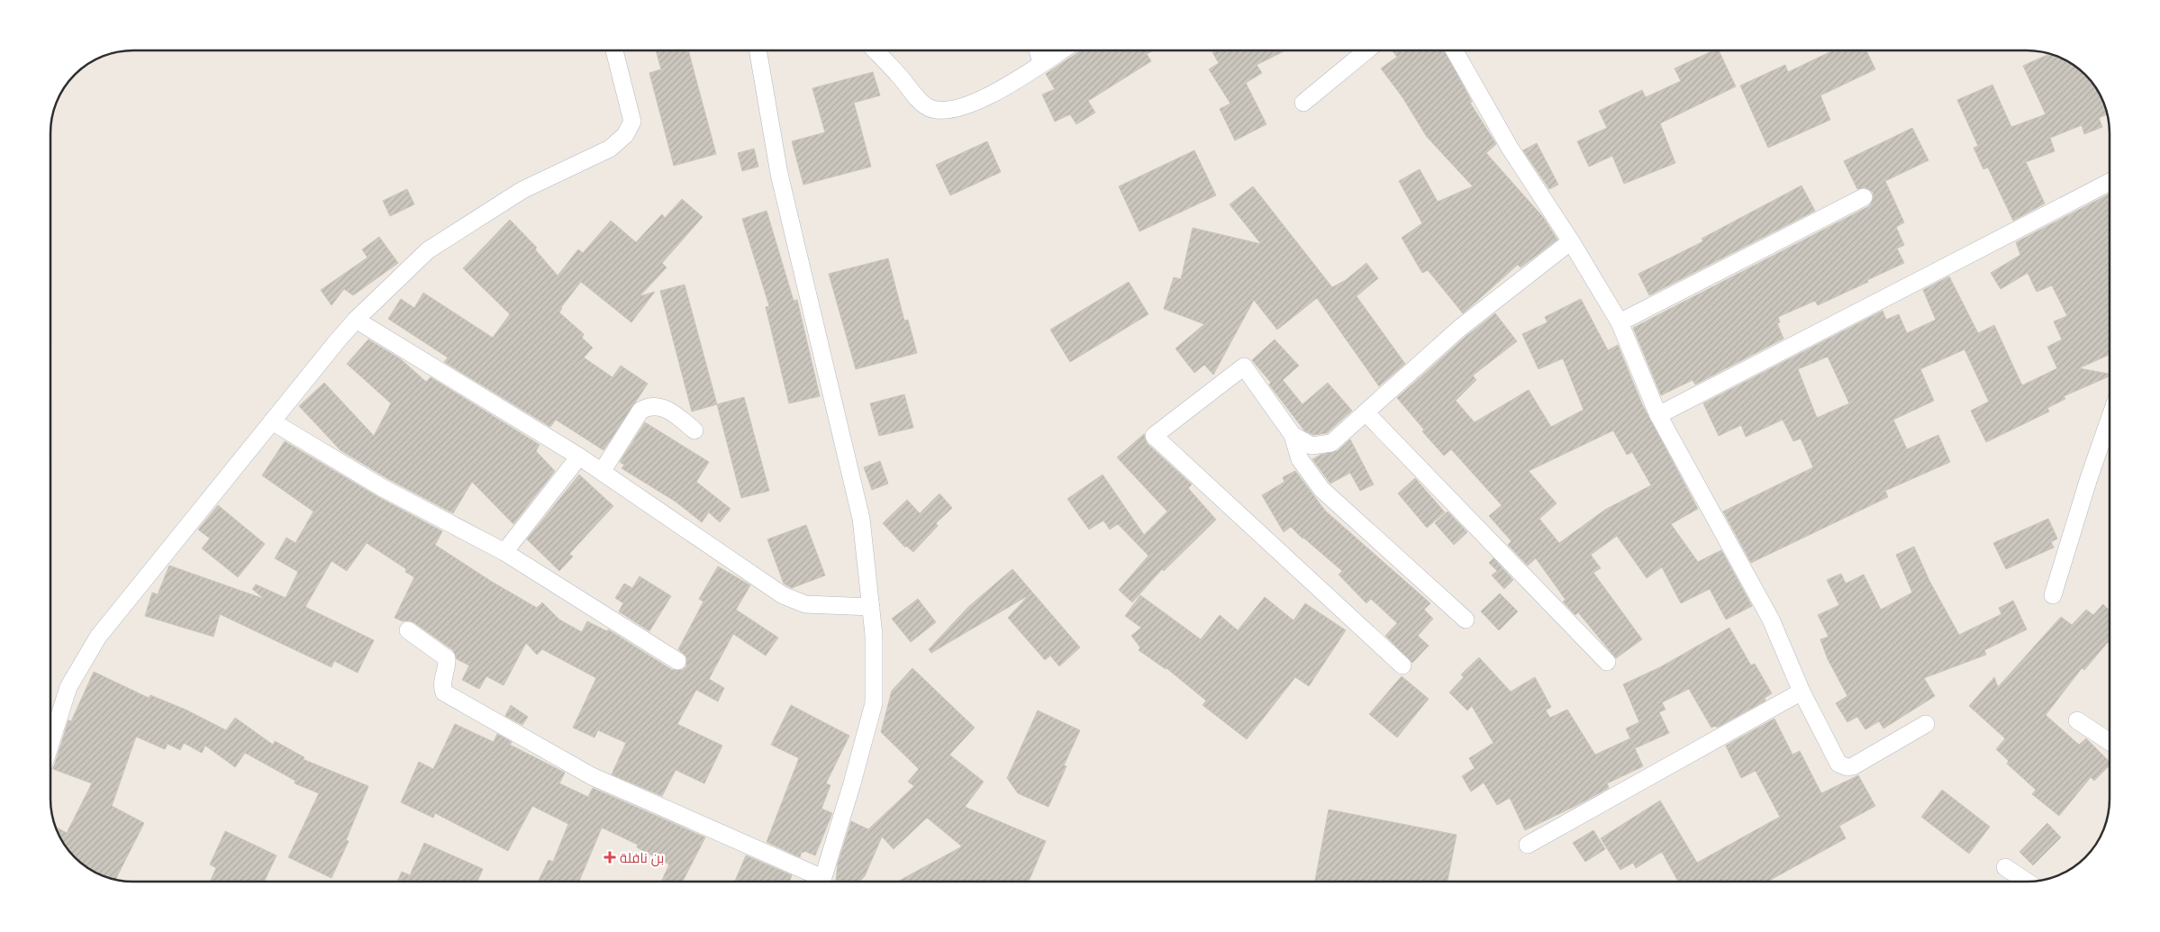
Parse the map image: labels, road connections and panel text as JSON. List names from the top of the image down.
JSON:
{
  "places": {
    "health": ["بن نافلة"]
  }
}
